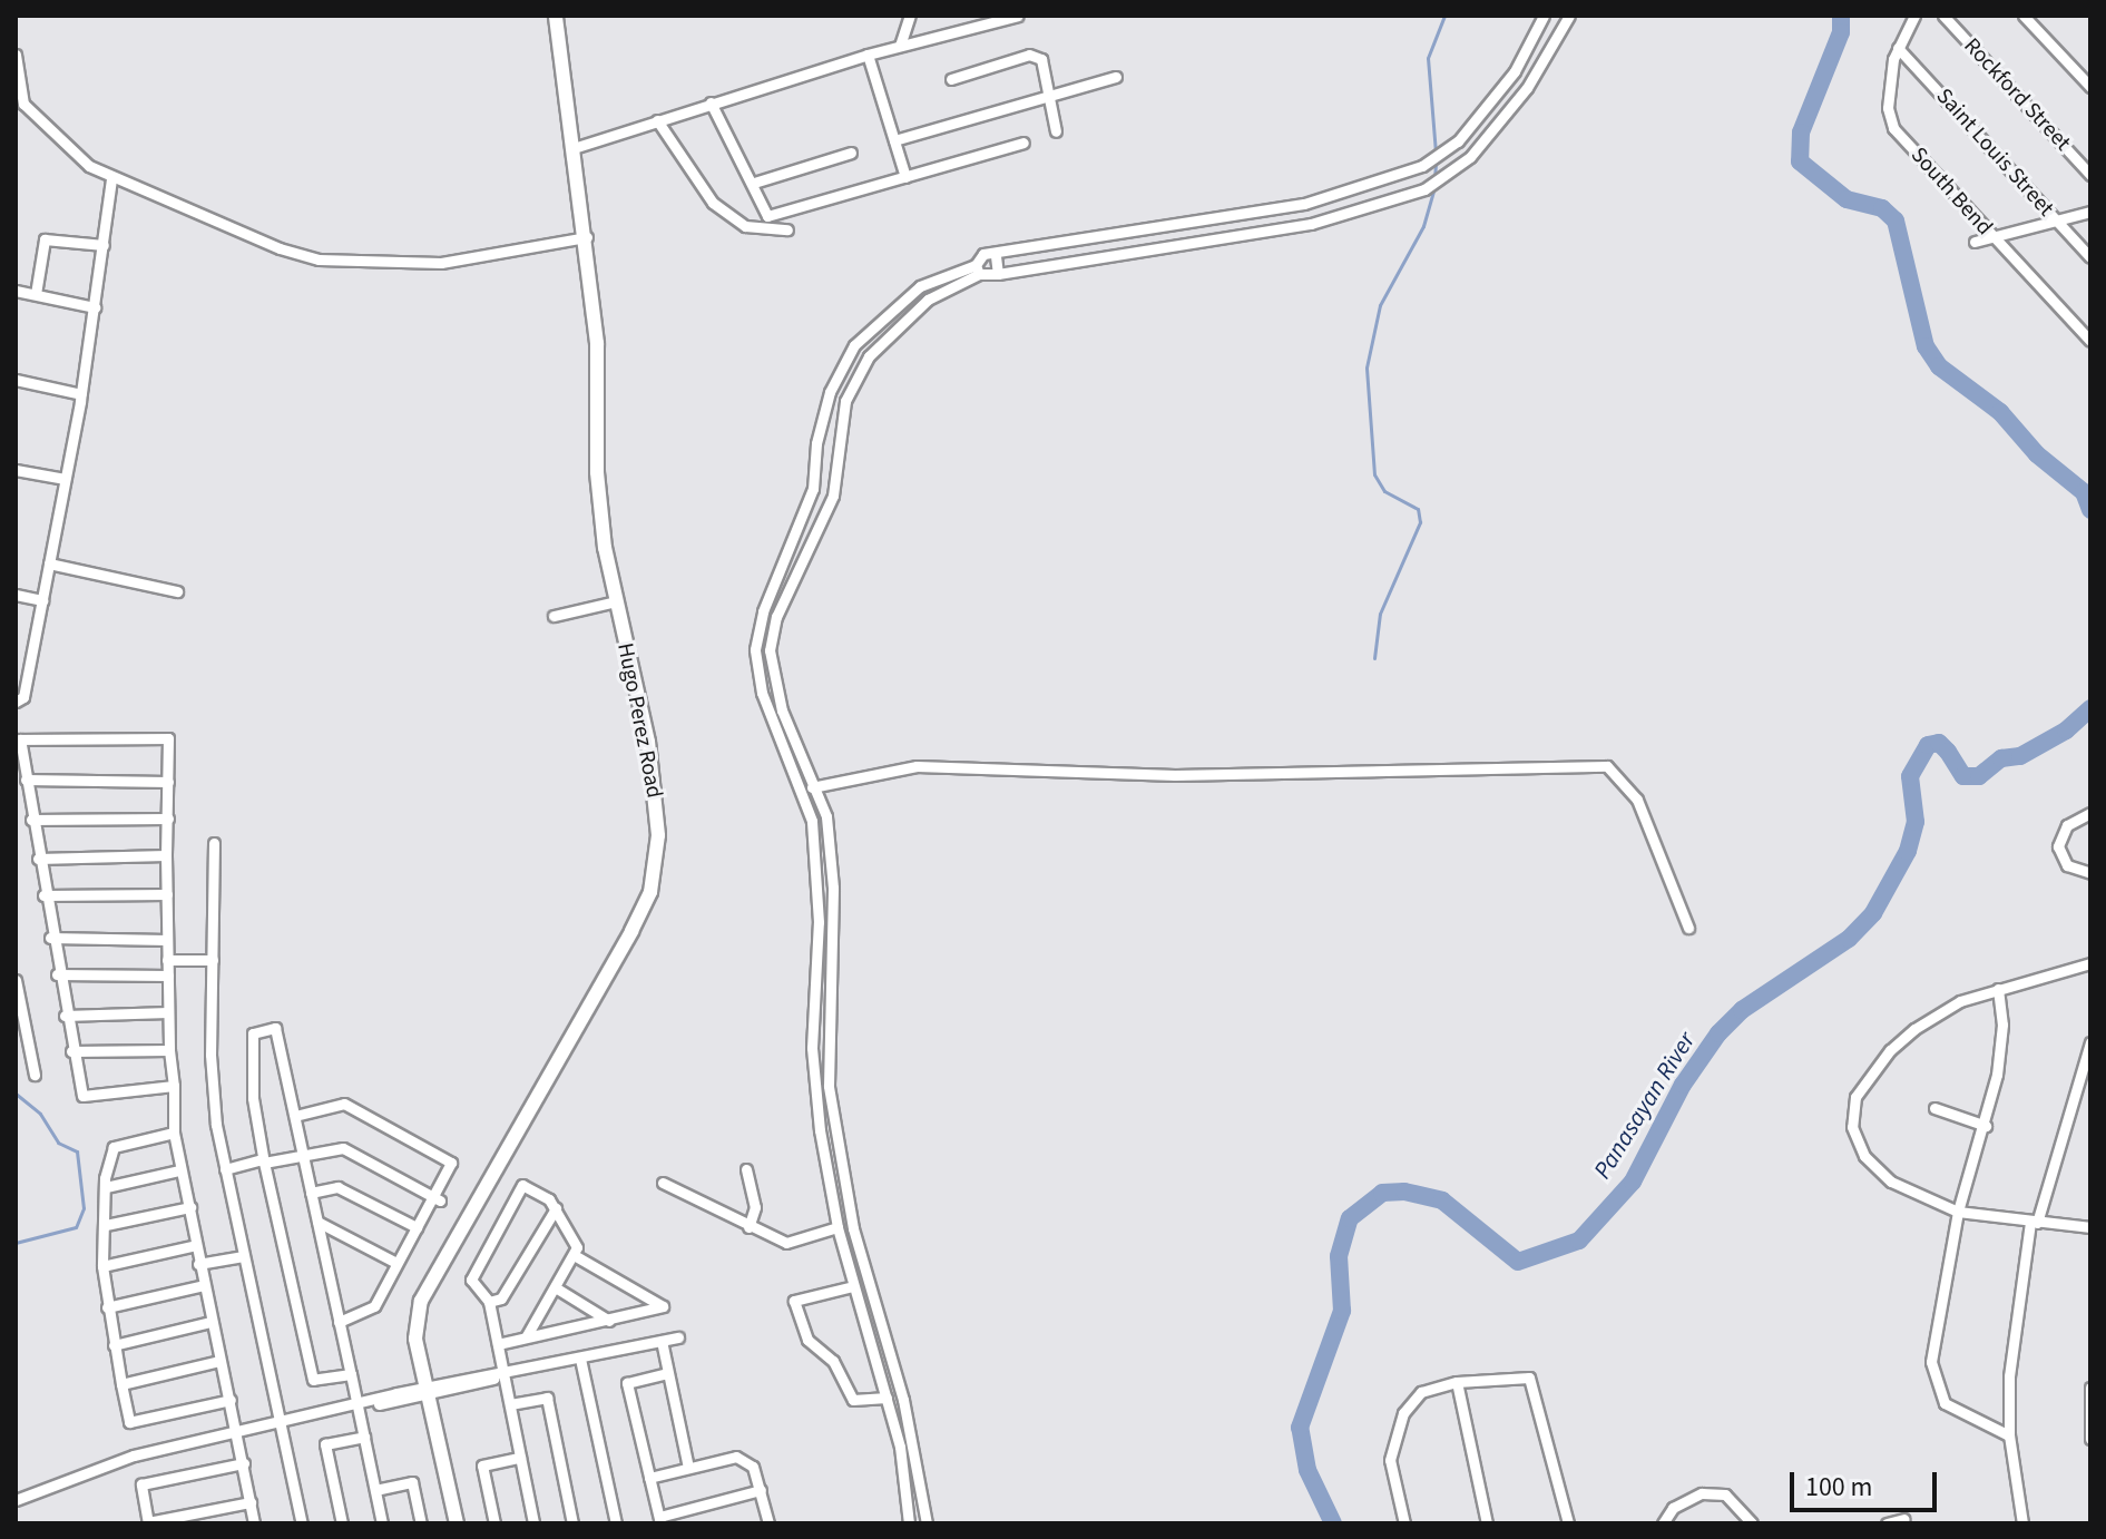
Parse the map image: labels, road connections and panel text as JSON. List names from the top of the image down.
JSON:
{
  "streets": {
    "street": [
      "Rockford Street",
      "Saint Louis Street",
      "South Bend",
      "Hugo Perez Road"
    ]
  },
  "crossings": [
    ["Saint Louis Street", "South Bend"]
  ],
  "water": ["Panasayan River"],
  "scale_bar": "100 m"
}
